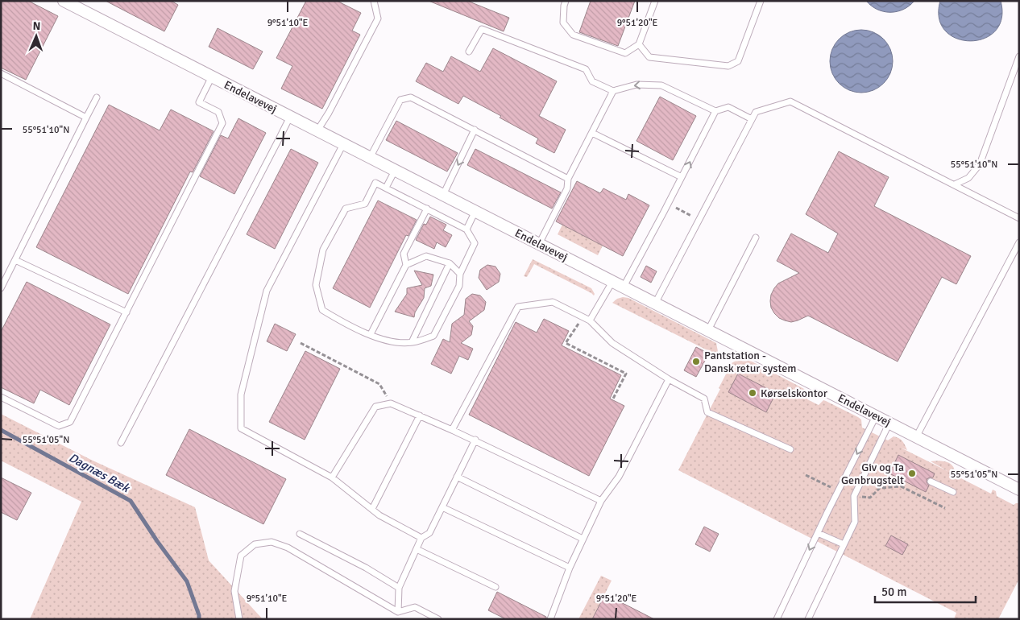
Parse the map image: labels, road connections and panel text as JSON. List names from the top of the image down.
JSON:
{
  "streets": {
    "street": ["Endelavevej"]
  },
  "water": ["Dagnæs Bæk"],
  "places": ["Pantstation - Dansk retur system", "Kørselskontor", "Giv og Ta Genbrugstelt"],
  "scale_bar": "50 m",
  "north": "top",
  "coordinates": [
    "9°51'10\"E",
    "9°51'20\"E",
    "55°51'10\"N",
    "55°51'05\"N"
  ]
}
